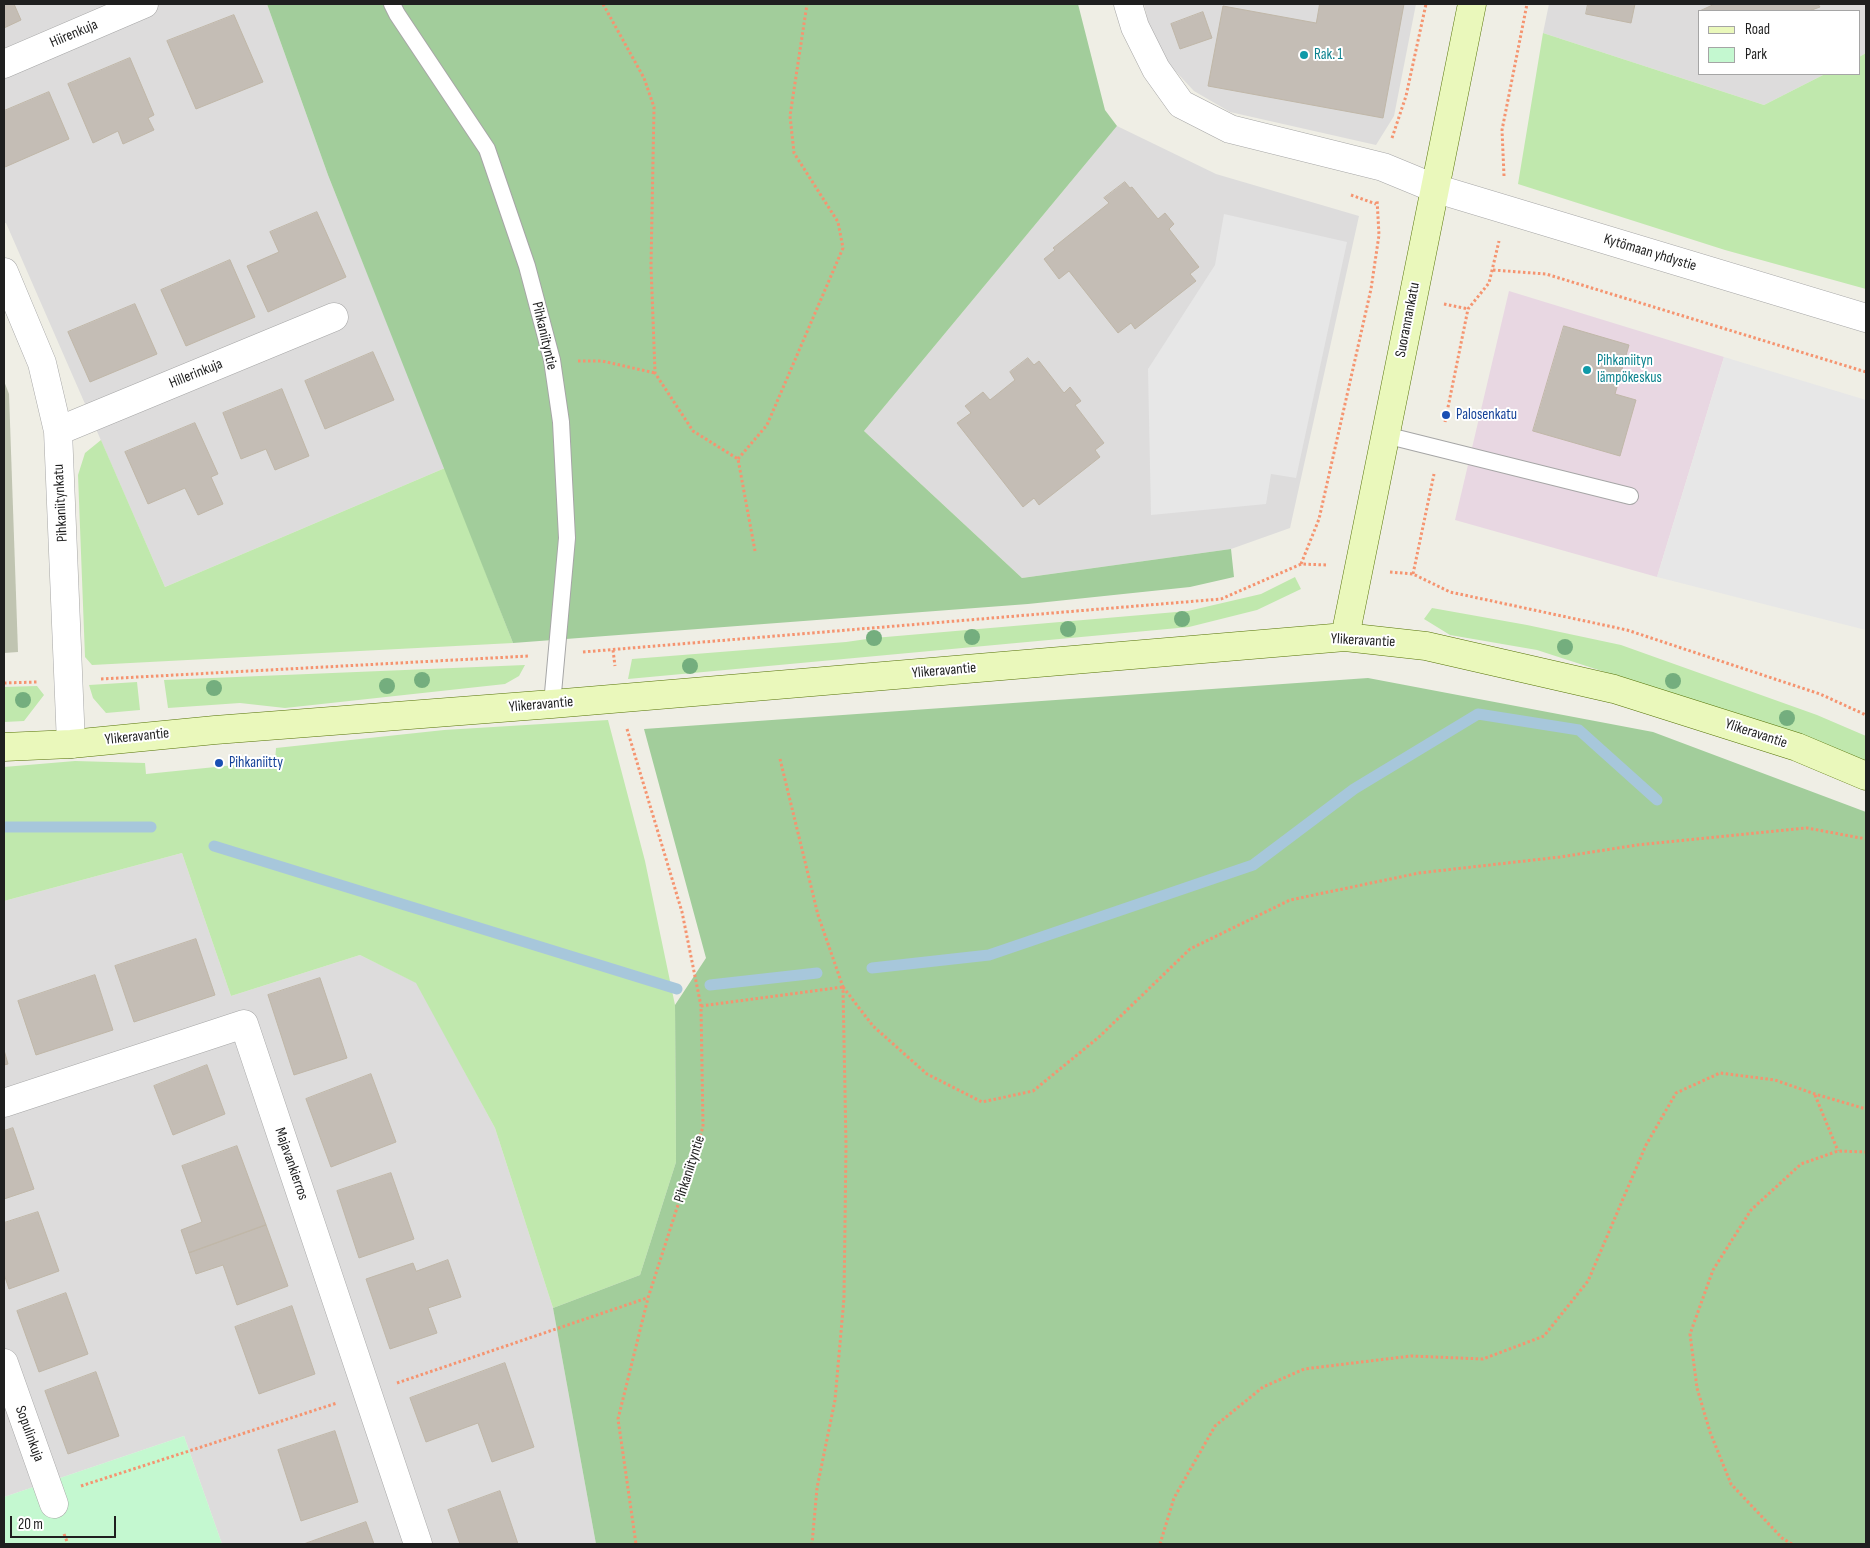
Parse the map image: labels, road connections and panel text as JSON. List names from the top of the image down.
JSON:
{
  "streets": {
    "street": [
      "Hiirenkuja",
      "Kytömaan yhdystie",
      "Suorannankatu",
      "Hillerinkuja",
      "Pihkaniitynkatu",
      "Ylikeravantie",
      "Majavankierros",
      "Sopulinkuja"
    ],
    "lane": ["Pihkaniityntie"]
  },
  "crossings": [
    ["Kytömaan yhdystie", "Suorannankatu"],
    ["Suorannankatu", "Ylikeravantie"],
    ["Pihkaniityntie", "Ylikeravantie"],
    ["Hillerinkuja", "Pihkaniitynkatu"],
    ["Pihkaniitynkatu", "Ylikeravantie"]
  ],
  "places": [
    "Rak. 1",
    "Pihkaniityn lämpökeskus",
    "Palosenkatu",
    "Pihkaniitty"
  ],
  "legend": ["Road", "Park"],
  "scale_bar": "20 m"
}
